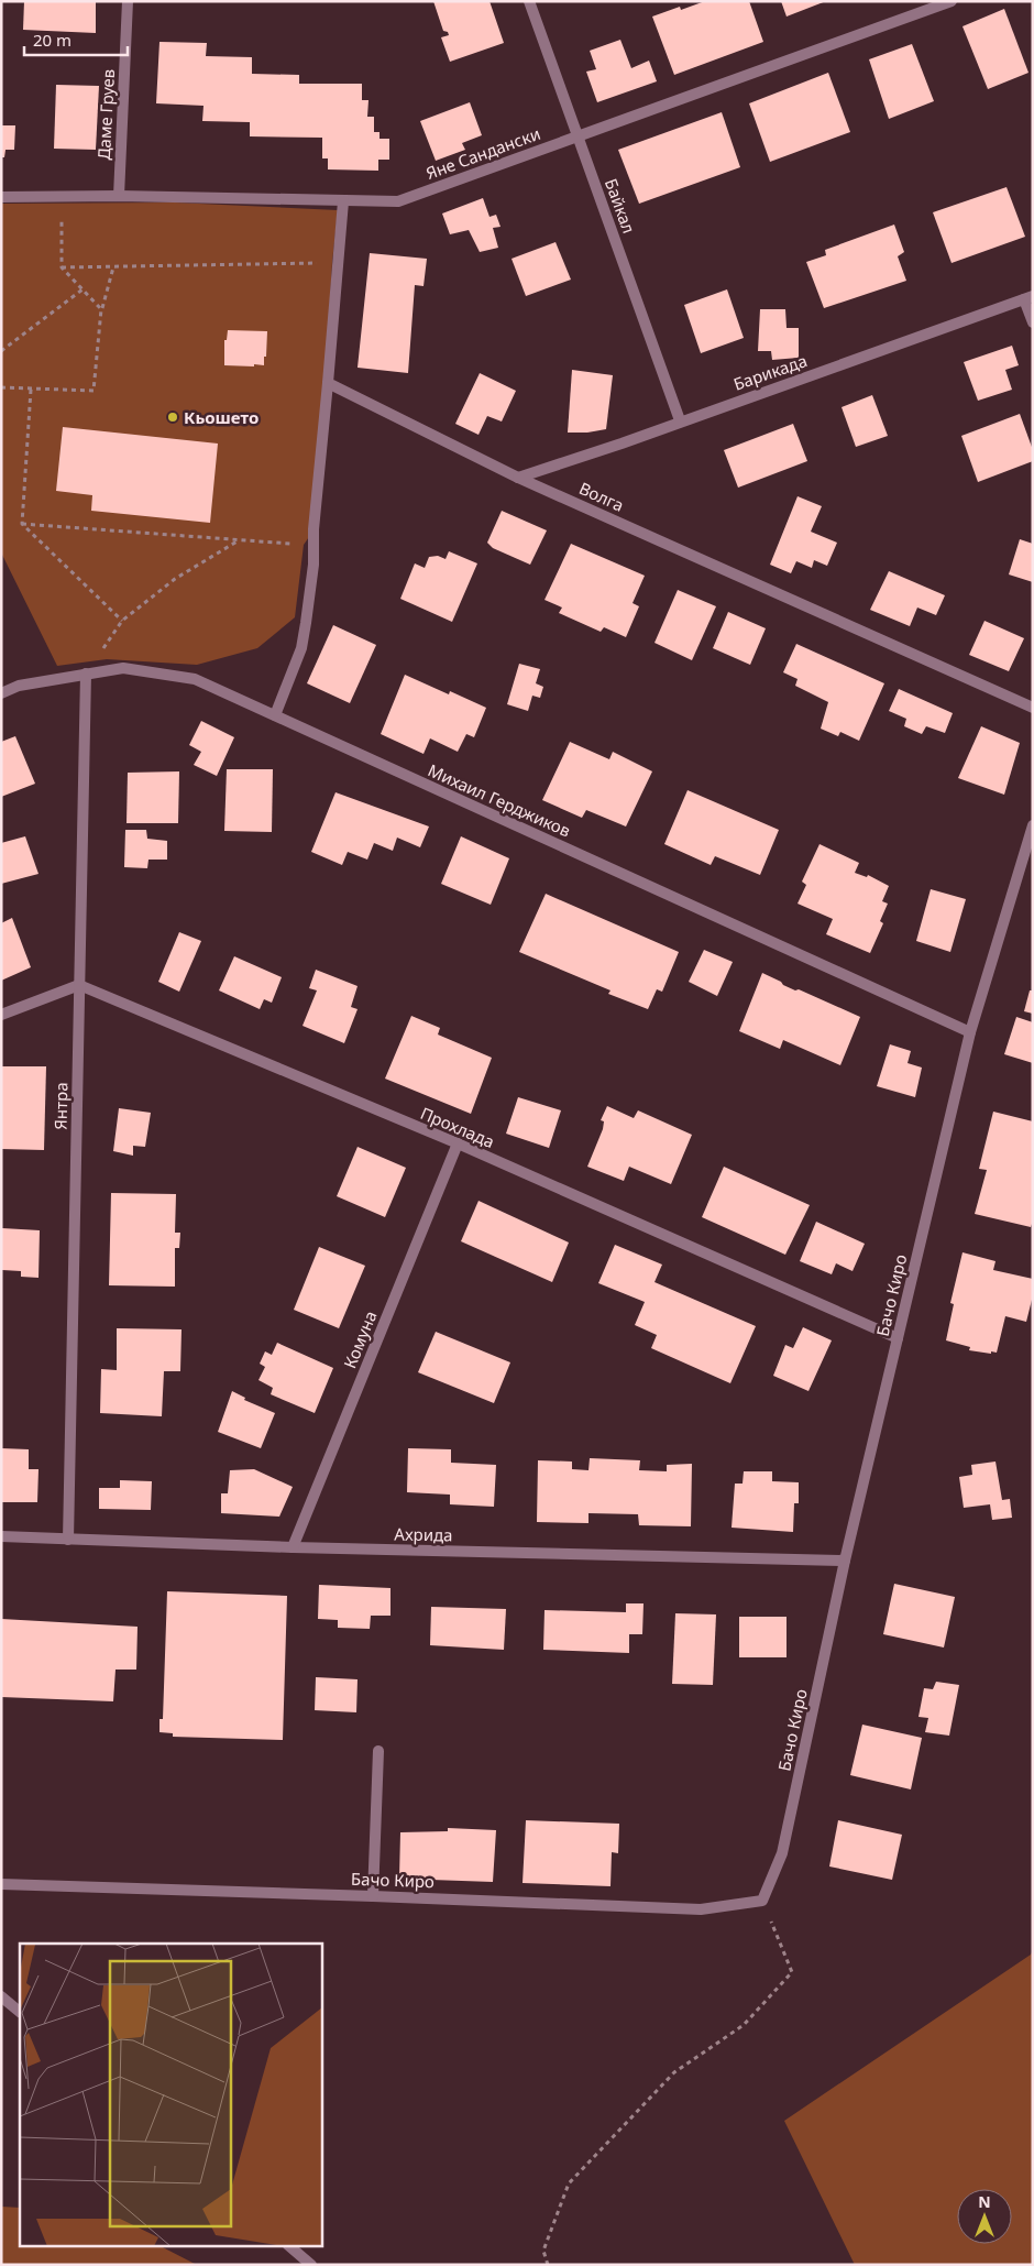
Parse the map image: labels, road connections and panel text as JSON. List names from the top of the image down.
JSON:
{
  "streets": {
    "street": [
      "Даме Груев",
      "Яне Сандански",
      "Байкал",
      "Барикада",
      "Волга",
      "Михаил Герджиков",
      "Янтра",
      "Прохлада",
      "Бачо Киро",
      "Комуна",
      "Ахрида"
    ]
  },
  "crossings": [
    ["Даме Груев", "Яне Сандански"],
    ["Яне Сандански", "Байкал"],
    ["Байкал", "Барикада"],
    ["Барикада", "Волга"],
    ["Михаил Герджиков", "Янтра"],
    ["Михаил Герджиков", "Бачо Киро"],
    ["Янтра", "Прохлада"],
    ["Янтра", "Ахрида"],
    ["Прохлада", "Бачо Киро"],
    ["Прохлада", "Комуна"],
    ["Бачо Киро", "Ахрида"],
    ["Комуна", "Ахрида"]
  ],
  "places": ["Кьошето"],
  "scale_bar": "20 m",
  "north": "top"
}
